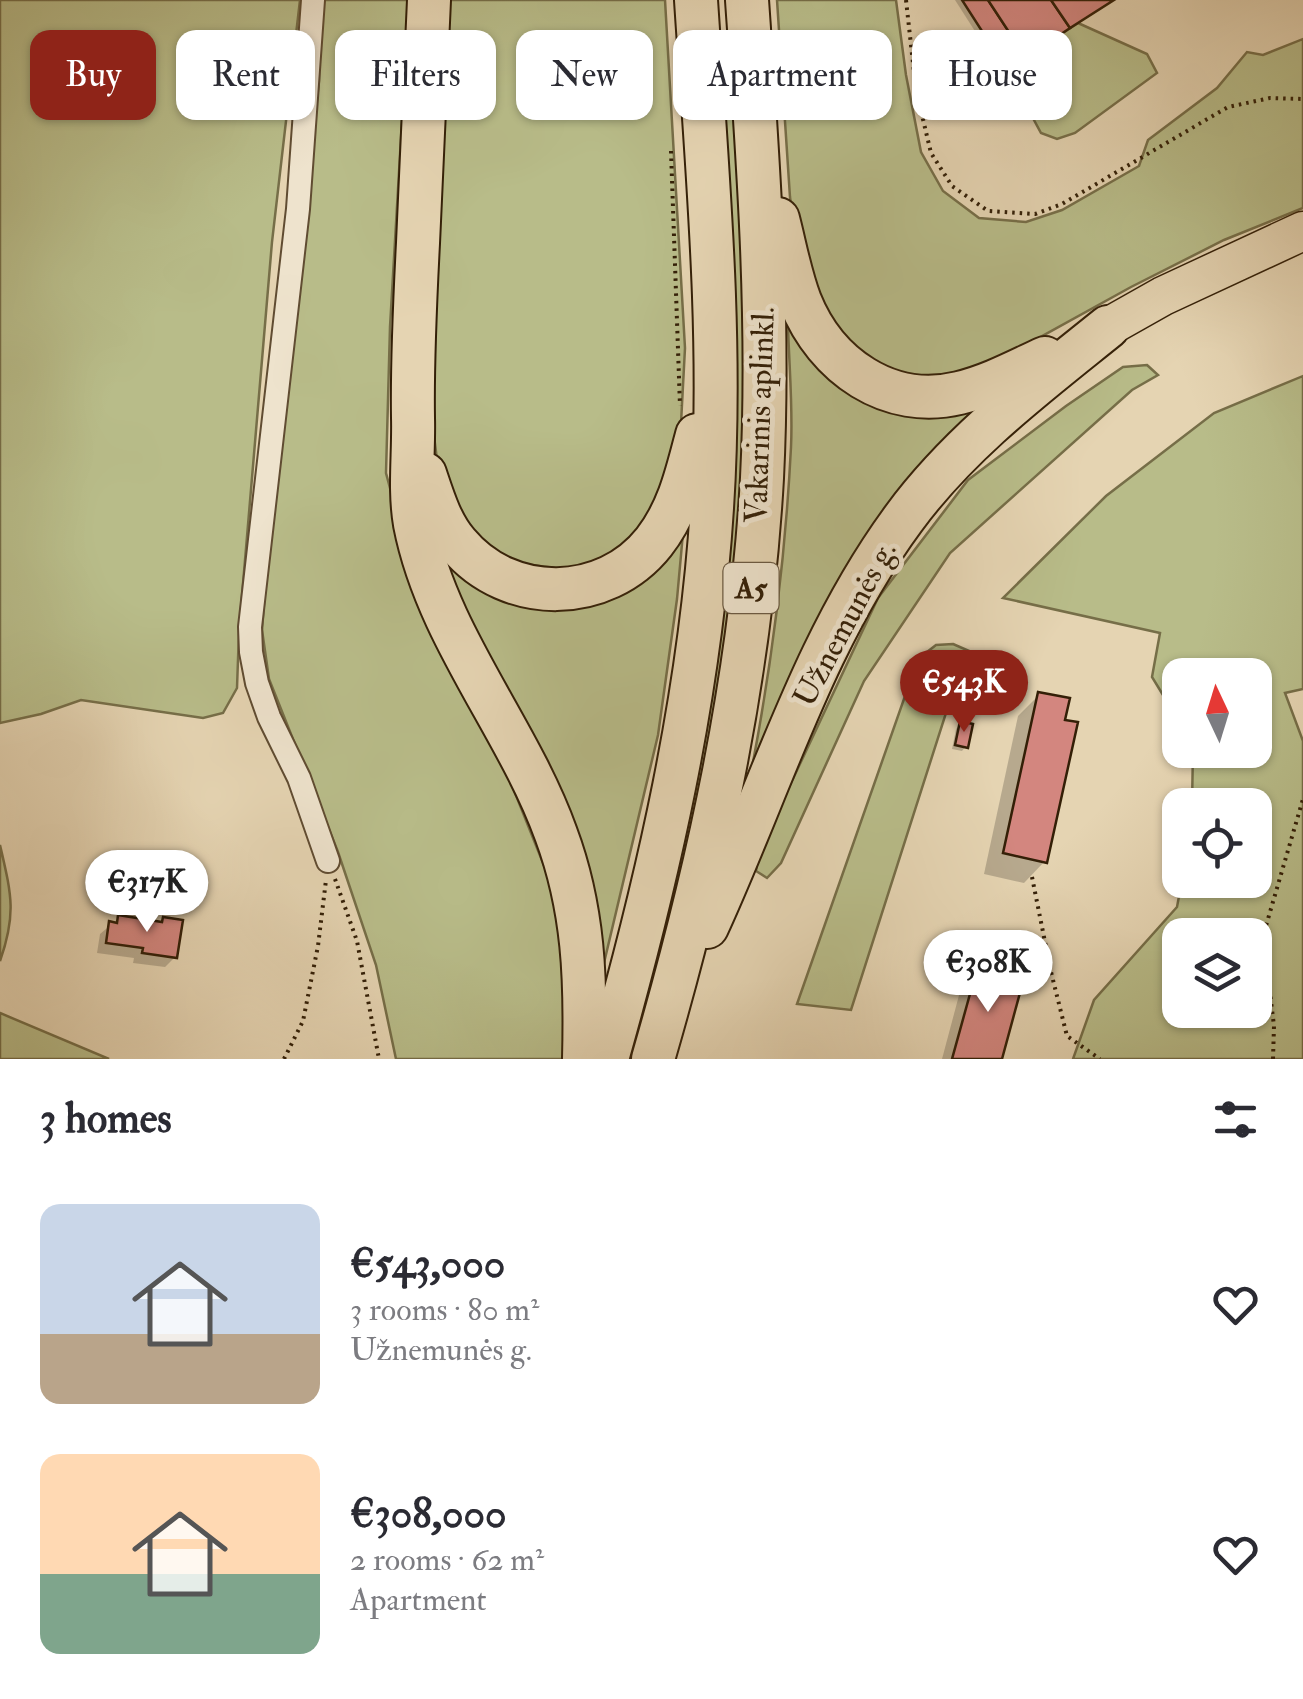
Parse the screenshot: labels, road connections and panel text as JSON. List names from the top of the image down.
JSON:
{
  "streets": {
    "highway": ["Vakarinis aplinkl.", "A5", "Užnemunės g."]
  },
  "crossings": [
    ["Vakarinis aplinkl.", "Užnemunės g."]
  ],
  "north": "top",
  "page": {
    "chip": [
      "Buy",
      "Rent",
      "Filters",
      "New",
      "Apartment",
      "House"
    ],
    "price": ["€543K", "€317K", "€308K"],
    "heading": "3 homes",
    "list": [
      {
        "name": "€543,000",
        "note": "3 rooms · 80 m² · Užnemunės g."
      },
      {
        "name": "€308,000",
        "note": "2 rooms · 62 m² · Apartment"
      }
    ]
  }
}
